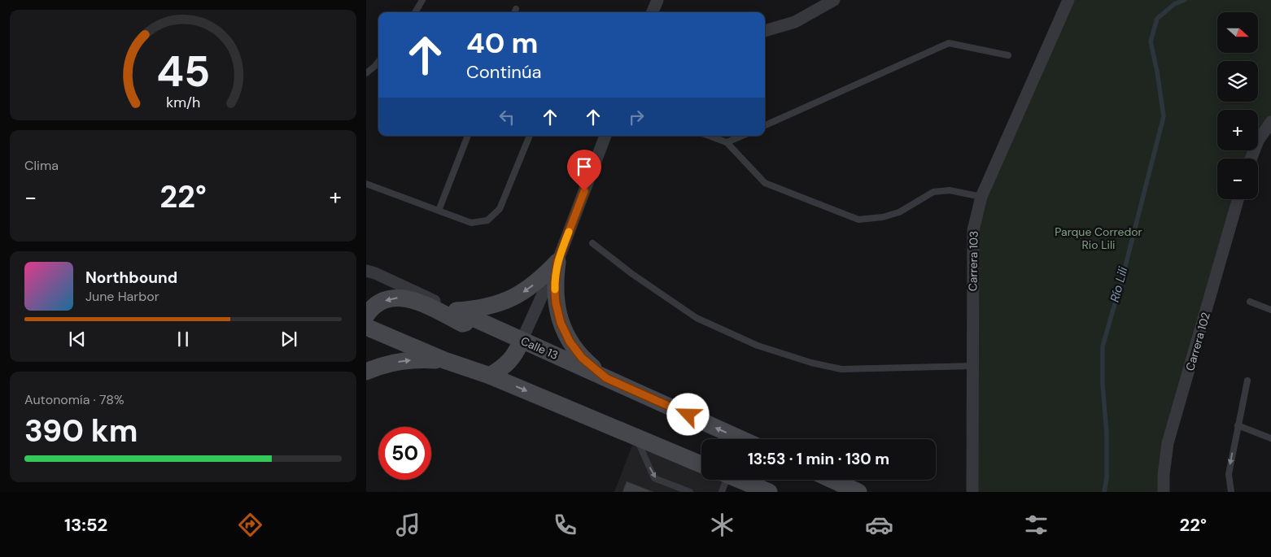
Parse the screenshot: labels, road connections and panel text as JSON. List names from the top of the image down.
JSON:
{
  "streets": {
    "main road": ["Calle 13"],
    "street": ["Carrera 103", "Carrera 102"]
  },
  "one_way": ["Calle 13"],
  "water": ["Río Lili"],
  "parks": ["Parque Corredor Rio Lili"],
  "north": "right",
  "page": {
    "map_buttons": ["+", "−"],
    "turn": ["40 m", "Continúa"],
    "tile": [
      "Clima",
      ["Autonomía · 78%", "390 km"]
    ],
    "heat": ["−", "22°", "+"],
    "song": ["Northbound", "June Harbor"],
    "limit": "50",
    "trip": "13:53 · 1 min · 130 m",
    "tabs": ["13:52", "22°"],
    "gauge": ["45", "km/h"]
  }
}
